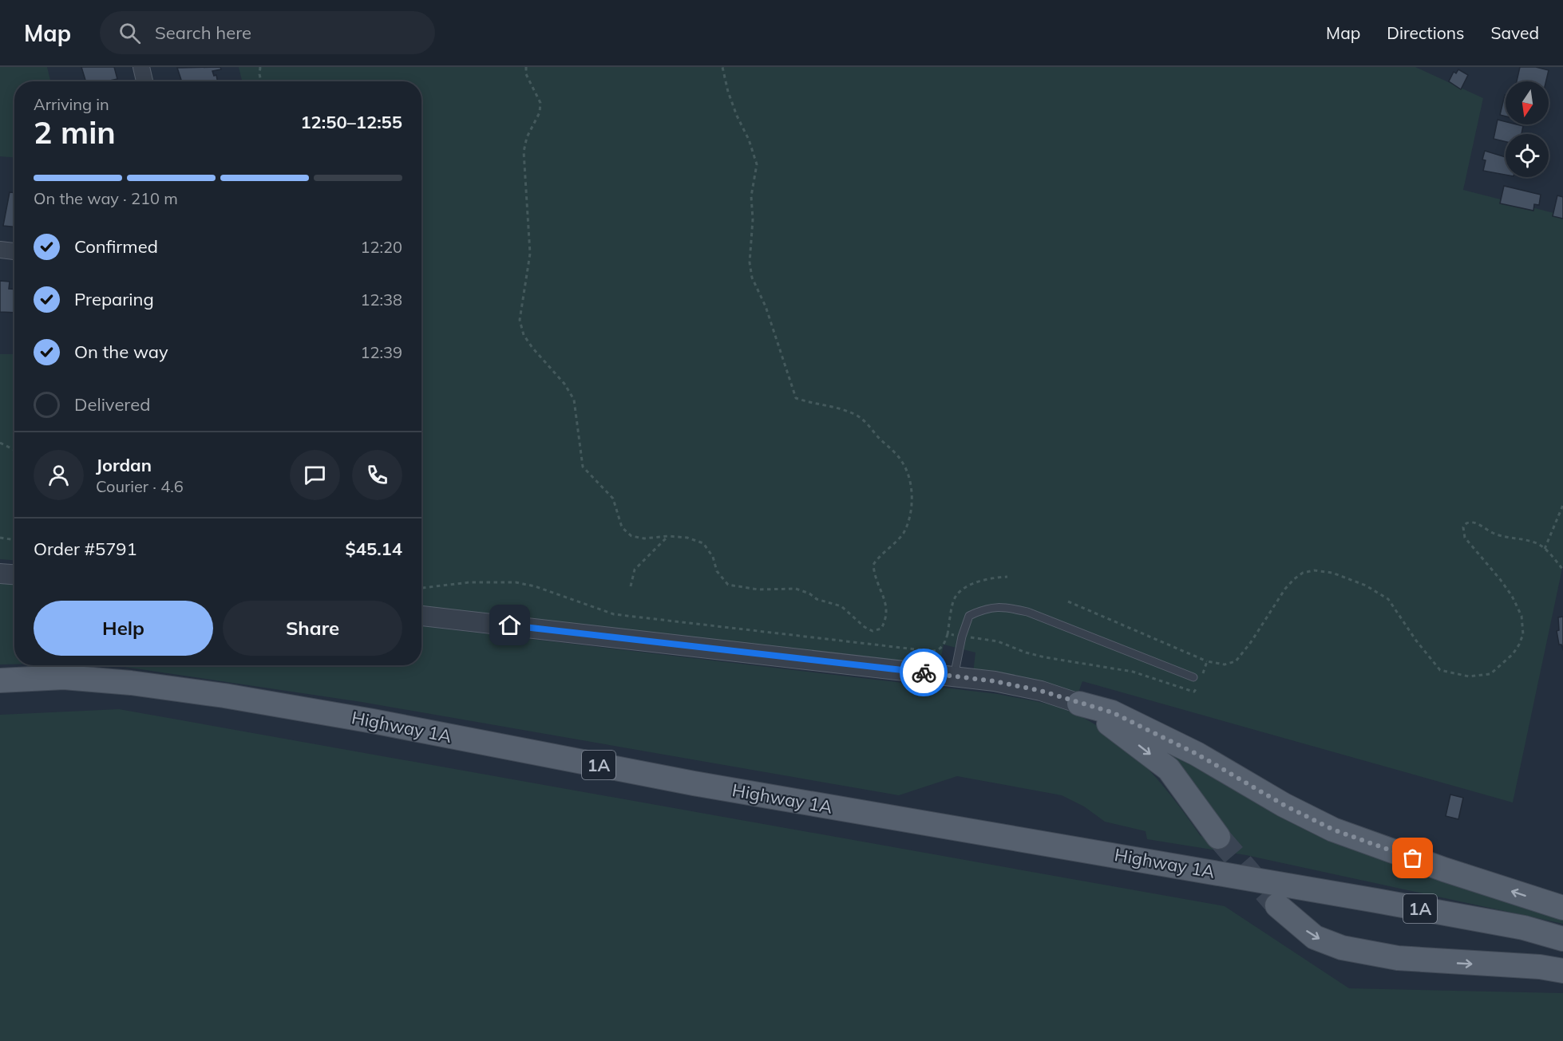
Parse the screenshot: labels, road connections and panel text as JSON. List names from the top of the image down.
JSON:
{
  "streets": {
    "main road": ["Highway 1A", "1A"]
  },
  "north": "bottom",
  "page": {
    "header": "Map",
    "search": "Search here",
    "nav": ["Map", "Directions", "Saved"],
    "heading": ["2 min", "Arriving in", "12:50–12:55"],
    "panel": [
      "Jordan",
      "Courier · 4.6",
      "Order #5791",
      "$45.14"
    ],
    "bar": "On the way · 210 m",
    "list": [
      ["Confirmed", "12:20"],
      ["Preparing", "12:38"],
      ["On the way", "12:39"],
      "Delivered"
    ],
    "buttons": ["Help", "Share"]
  }
}
